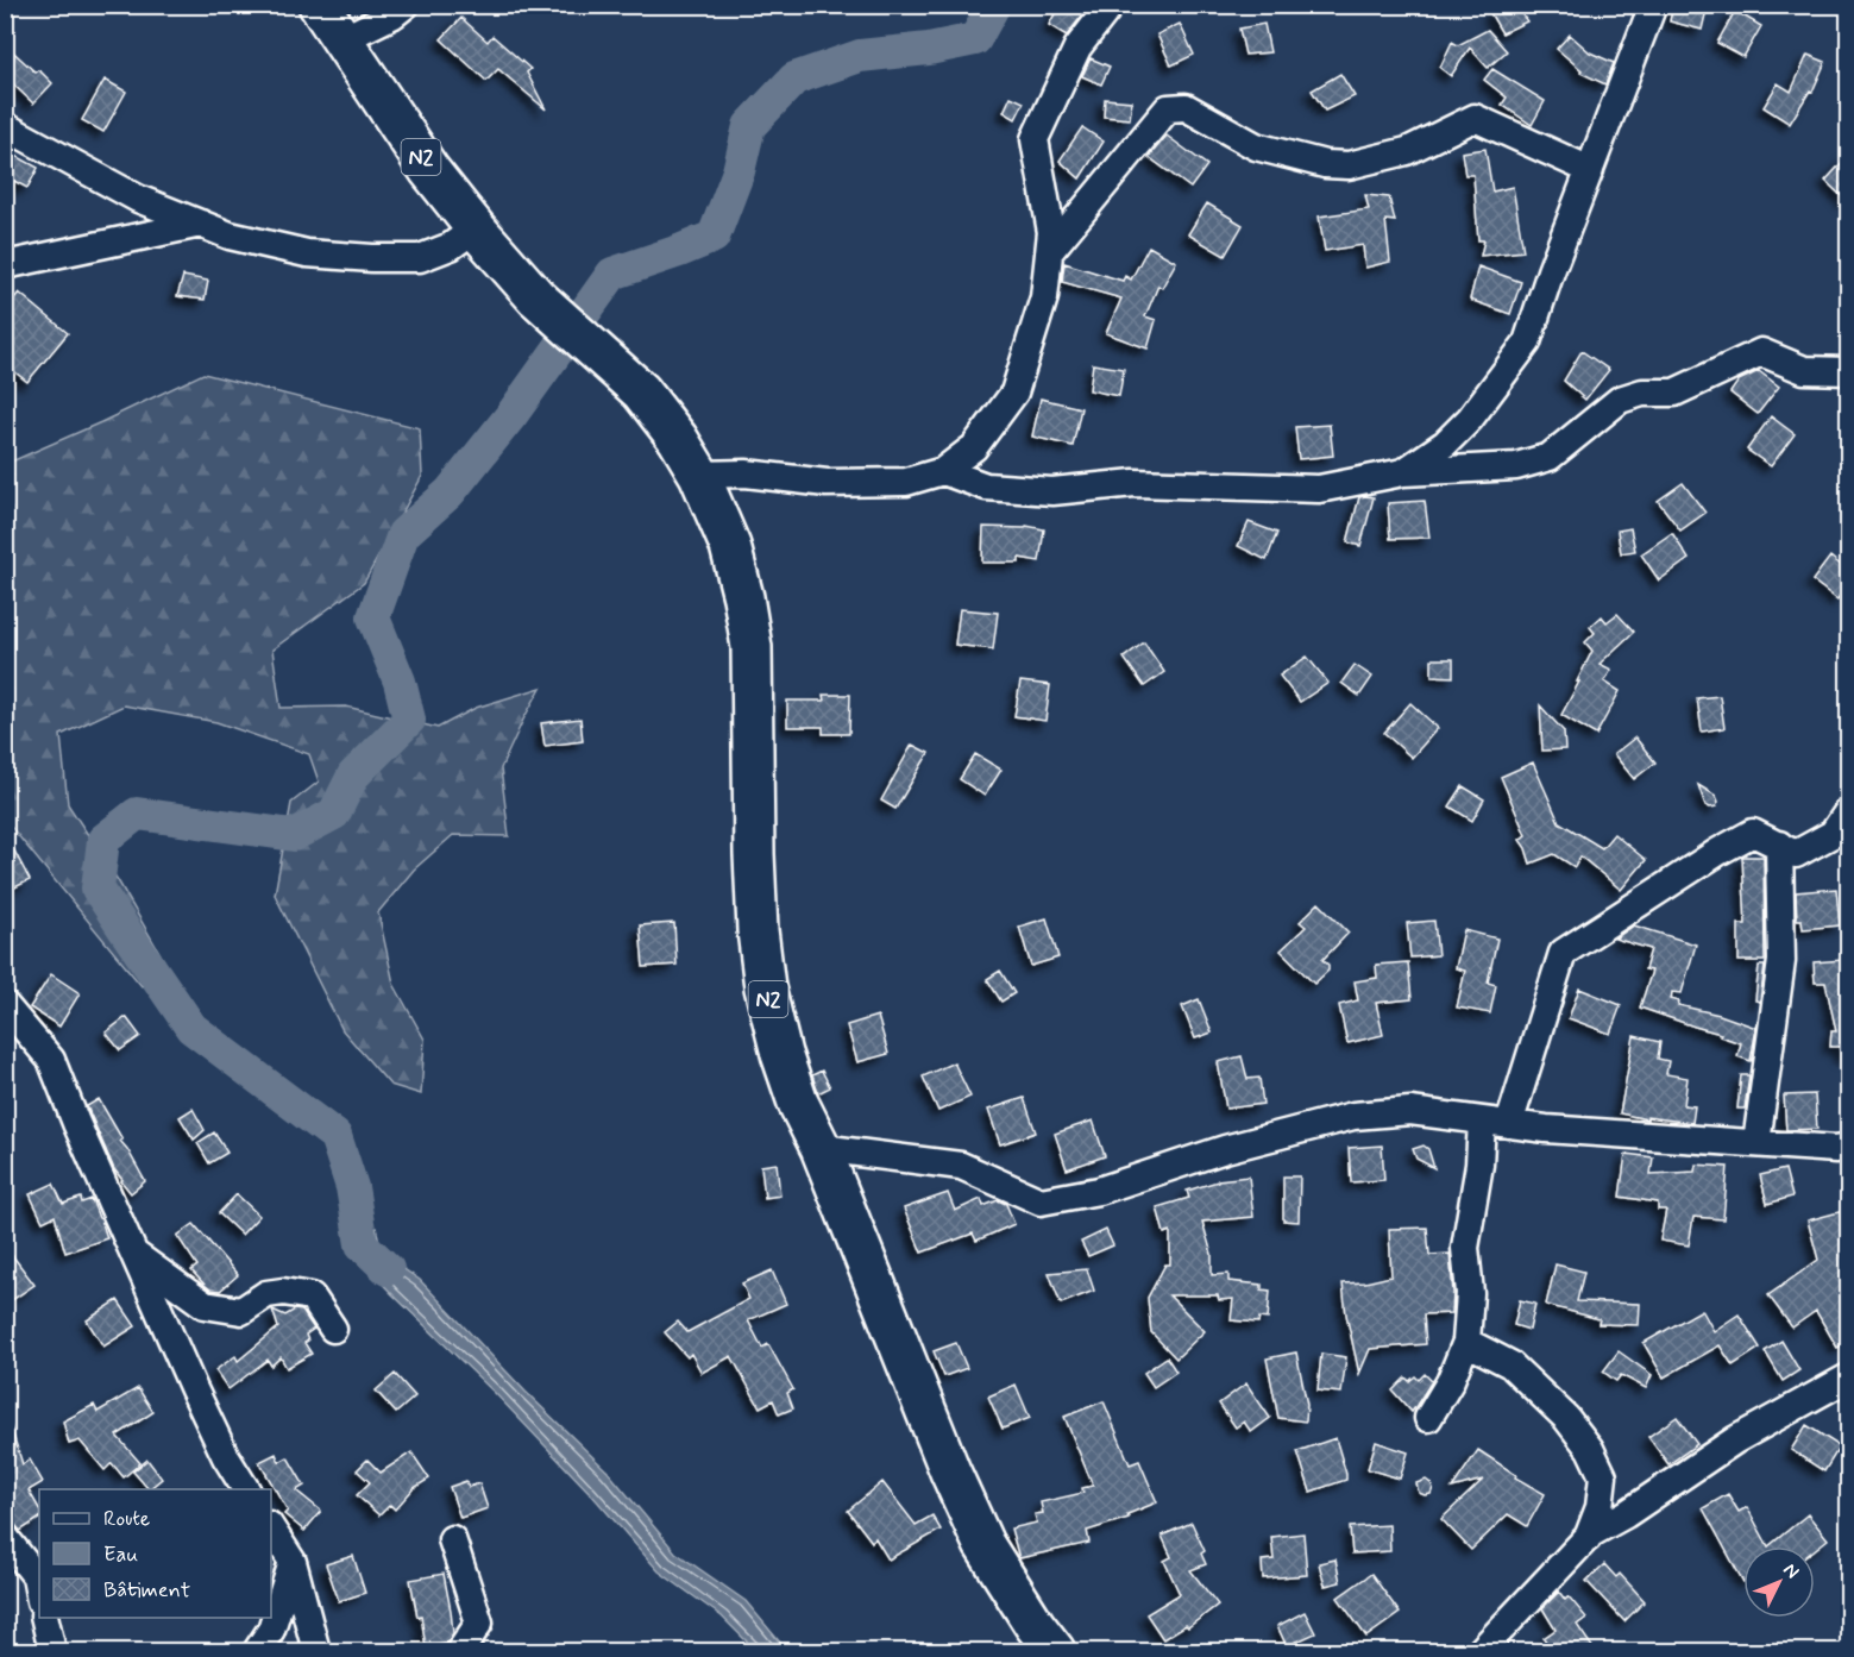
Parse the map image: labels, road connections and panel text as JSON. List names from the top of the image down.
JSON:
{
  "streets": {
    "highway": ["N2"]
  },
  "legend": ["Route", "Eau", "Bâtiment"],
  "north": "top right"
}
